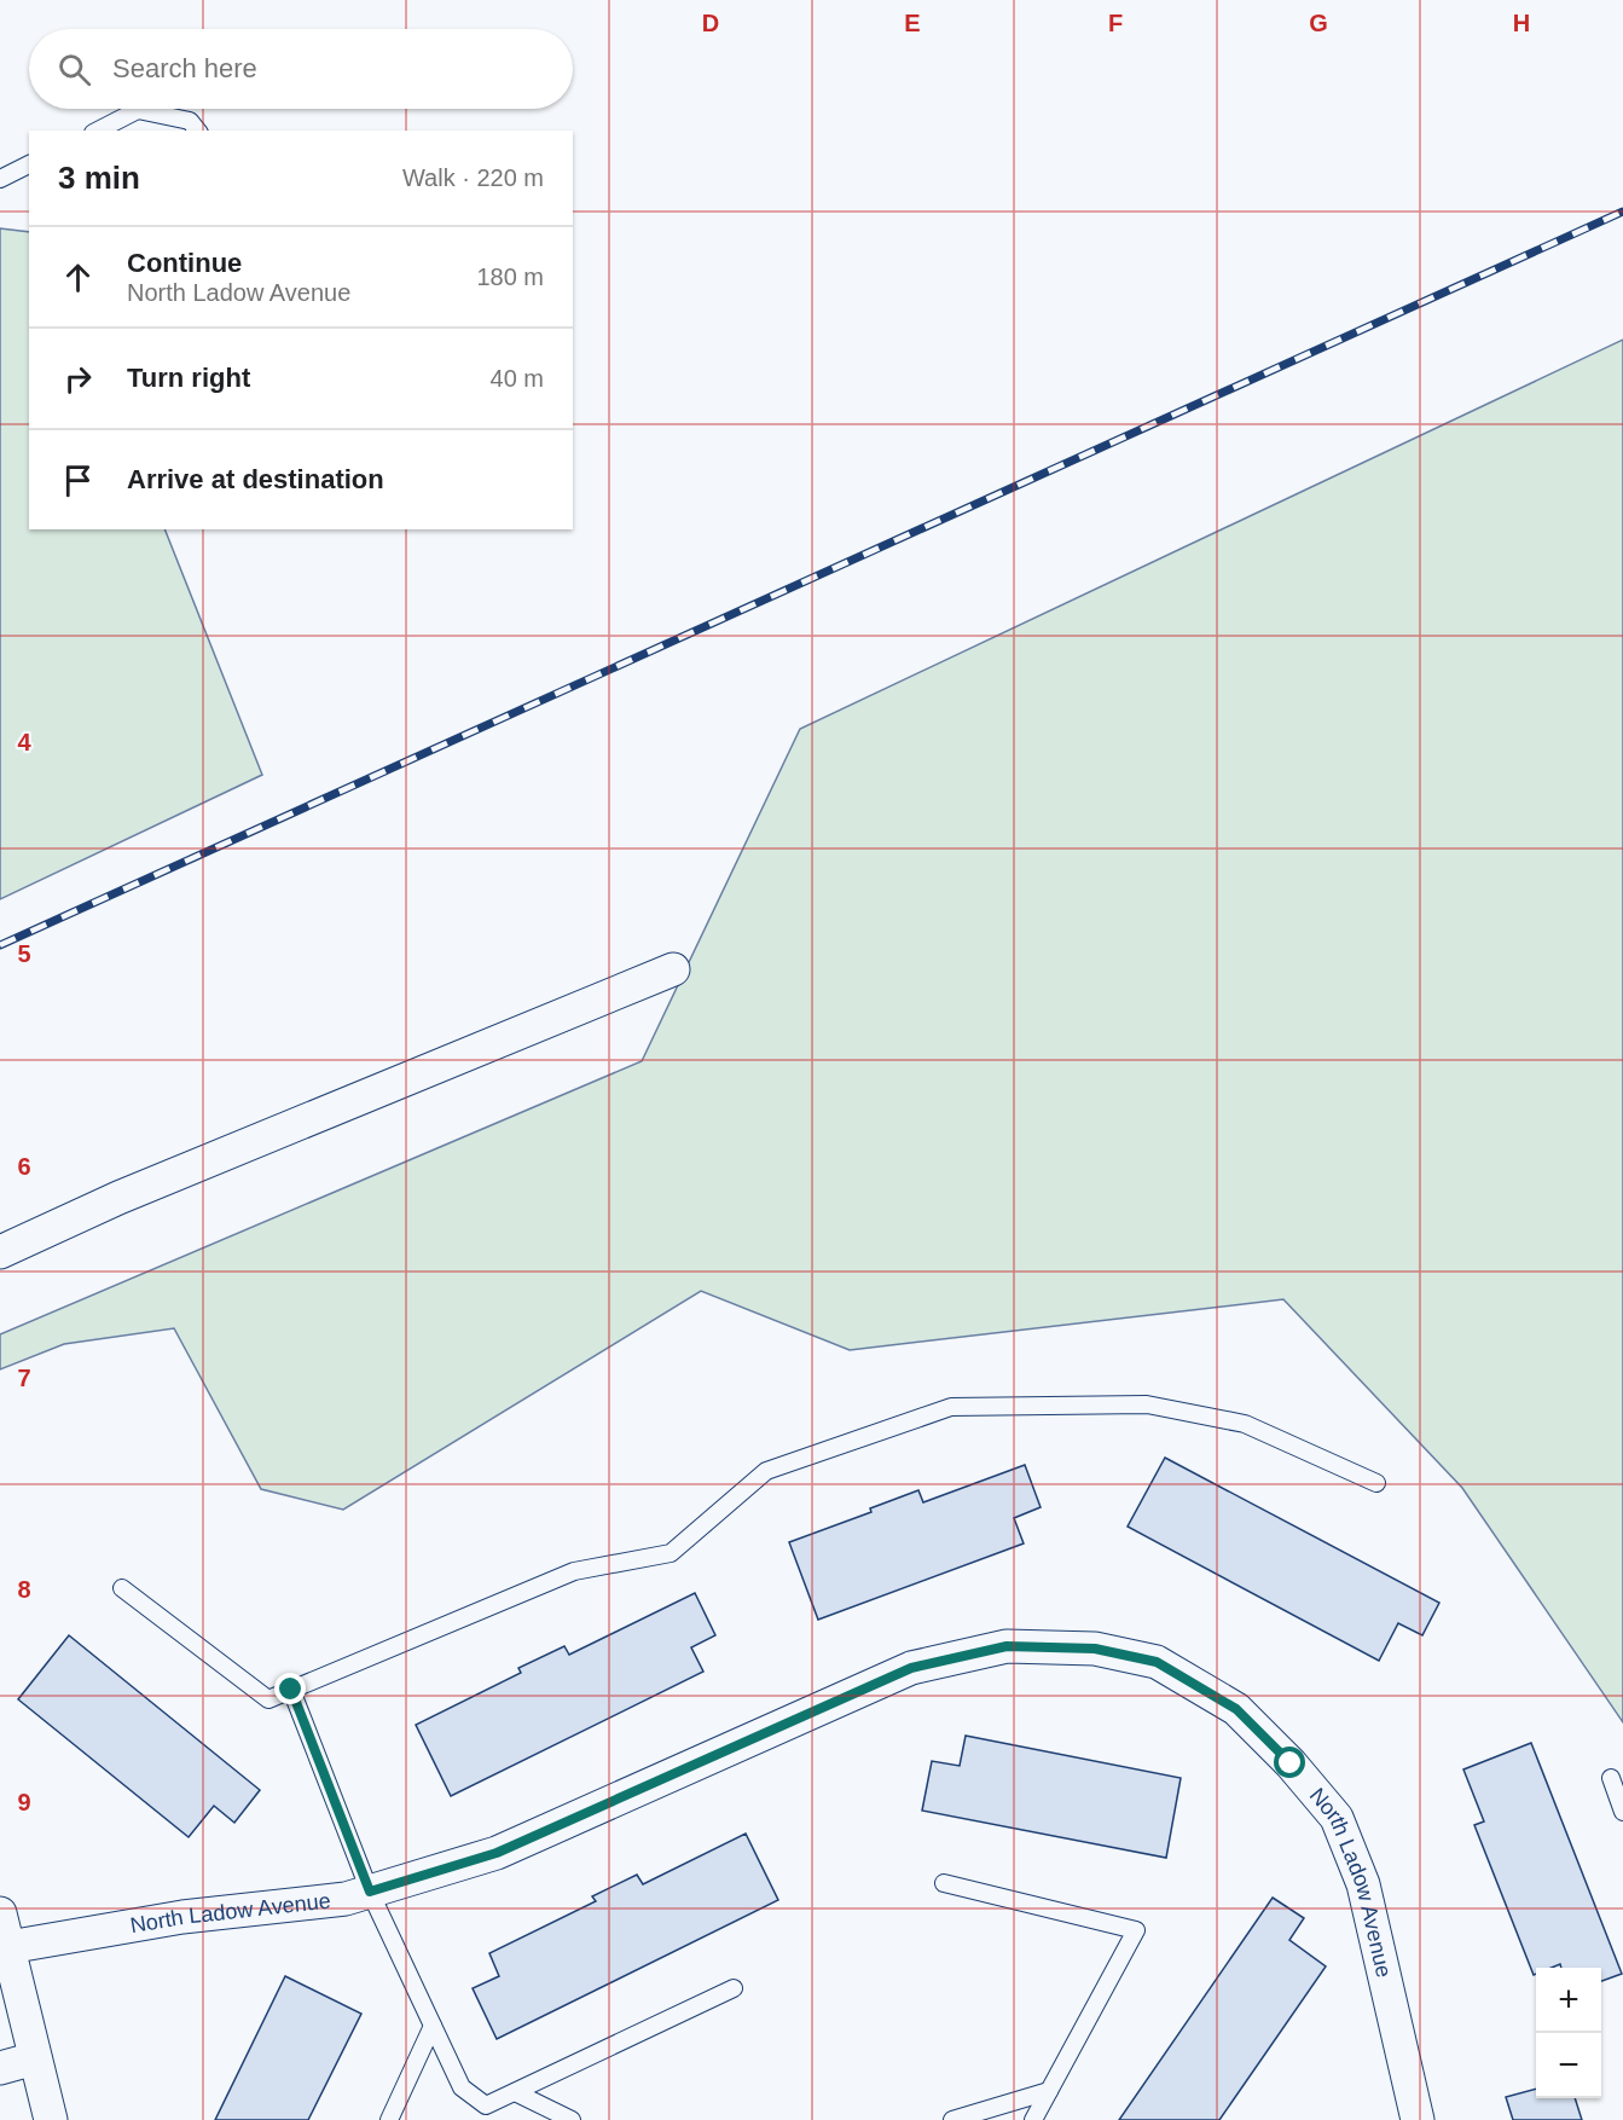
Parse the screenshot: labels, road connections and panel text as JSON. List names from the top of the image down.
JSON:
{
  "streets": {
    "street": ["North Ladow Avenue"]
  },
  "page": {
    "search": "Search here",
    "heading": ["3 min", "Walk · 220 m"],
    "list": [
      ["Continue", "North Ladow Avenue", "180 m"],
      ["Turn right", "40 m"],
      "Arrive at destination"
    ],
    "map_buttons": ["+", "−"]
  },
  "grid": {
    "columns": [
      "D",
      "E",
      "F",
      "G",
      "H"
    ],
    "rows": [
      "4",
      "5",
      "6",
      "7",
      "8",
      "9"
    ]
  }
}
